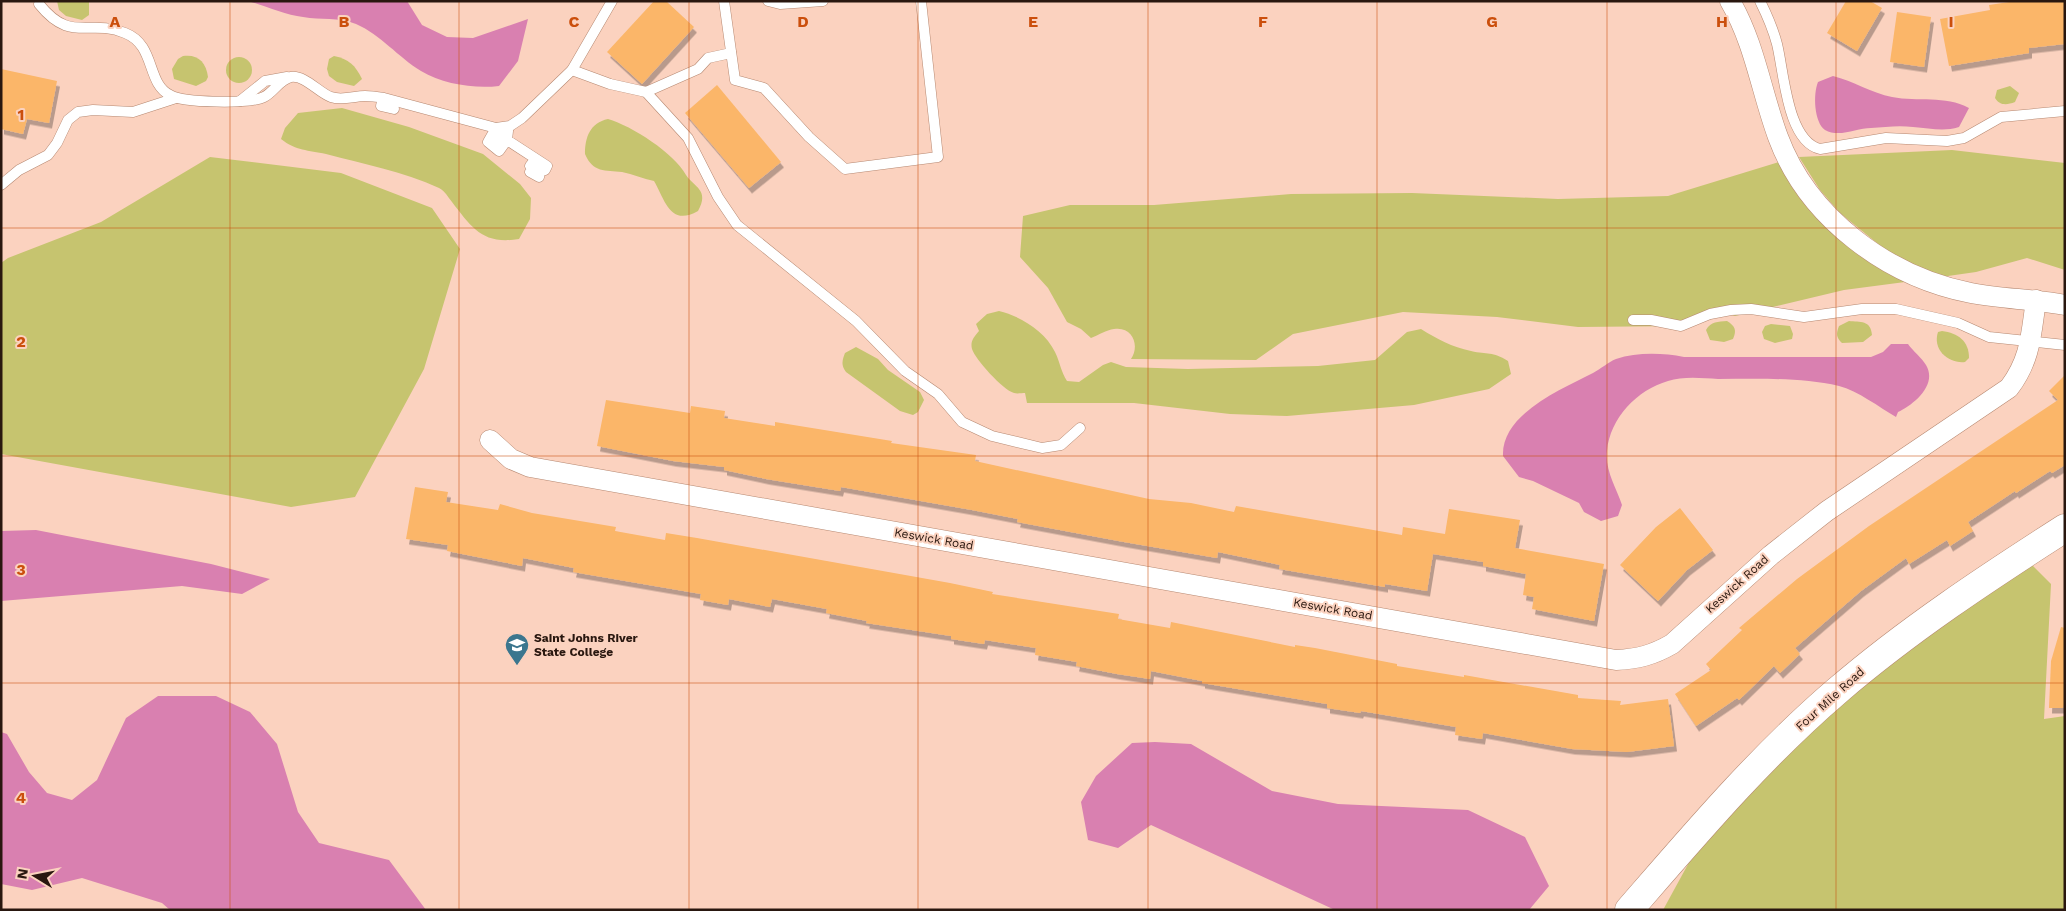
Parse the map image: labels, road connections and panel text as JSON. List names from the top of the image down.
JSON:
{
  "streets": {
    "main road": ["Four Mile Road"],
    "street": ["Keswick Road"]
  },
  "places": {
    "school or university": ["Saint Johns River State College"]
  },
  "north": "left",
  "grid": {
    "columns": [
      "A",
      "B",
      "C",
      "D",
      "E",
      "F",
      "G",
      "H",
      "I"
    ],
    "rows": [
      "1",
      "2",
      "3",
      "4"
    ]
  }
}
